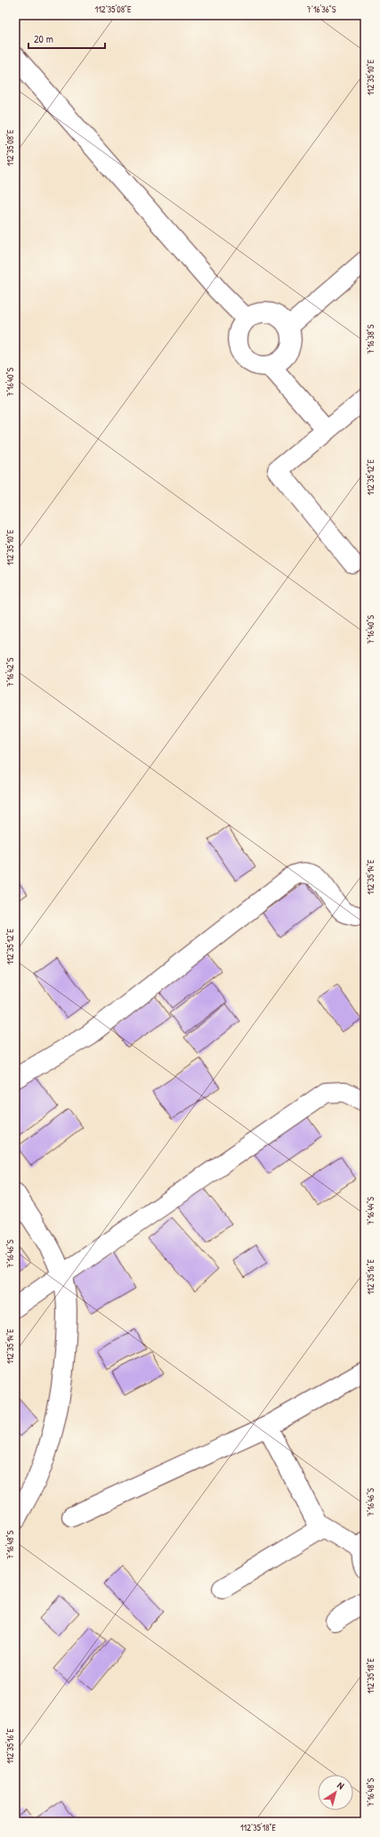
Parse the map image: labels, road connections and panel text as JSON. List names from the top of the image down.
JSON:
{
  "scale_bar": "20 m",
  "north": "top right",
  "coordinates": [
    "112°35'08\"E",
    "7°16'36\"S",
    "112°35'10\"E",
    "7°16'38\"S",
    "7°16'40\"S",
    "112°35'12\"E",
    "7°16'42\"S",
    "112°35'14\"E",
    "7°16'44\"S",
    "7°16'46\"S",
    "112°35'16\"E",
    "7°16'48\"S",
    "112°35'18\"E"
  ]
}
